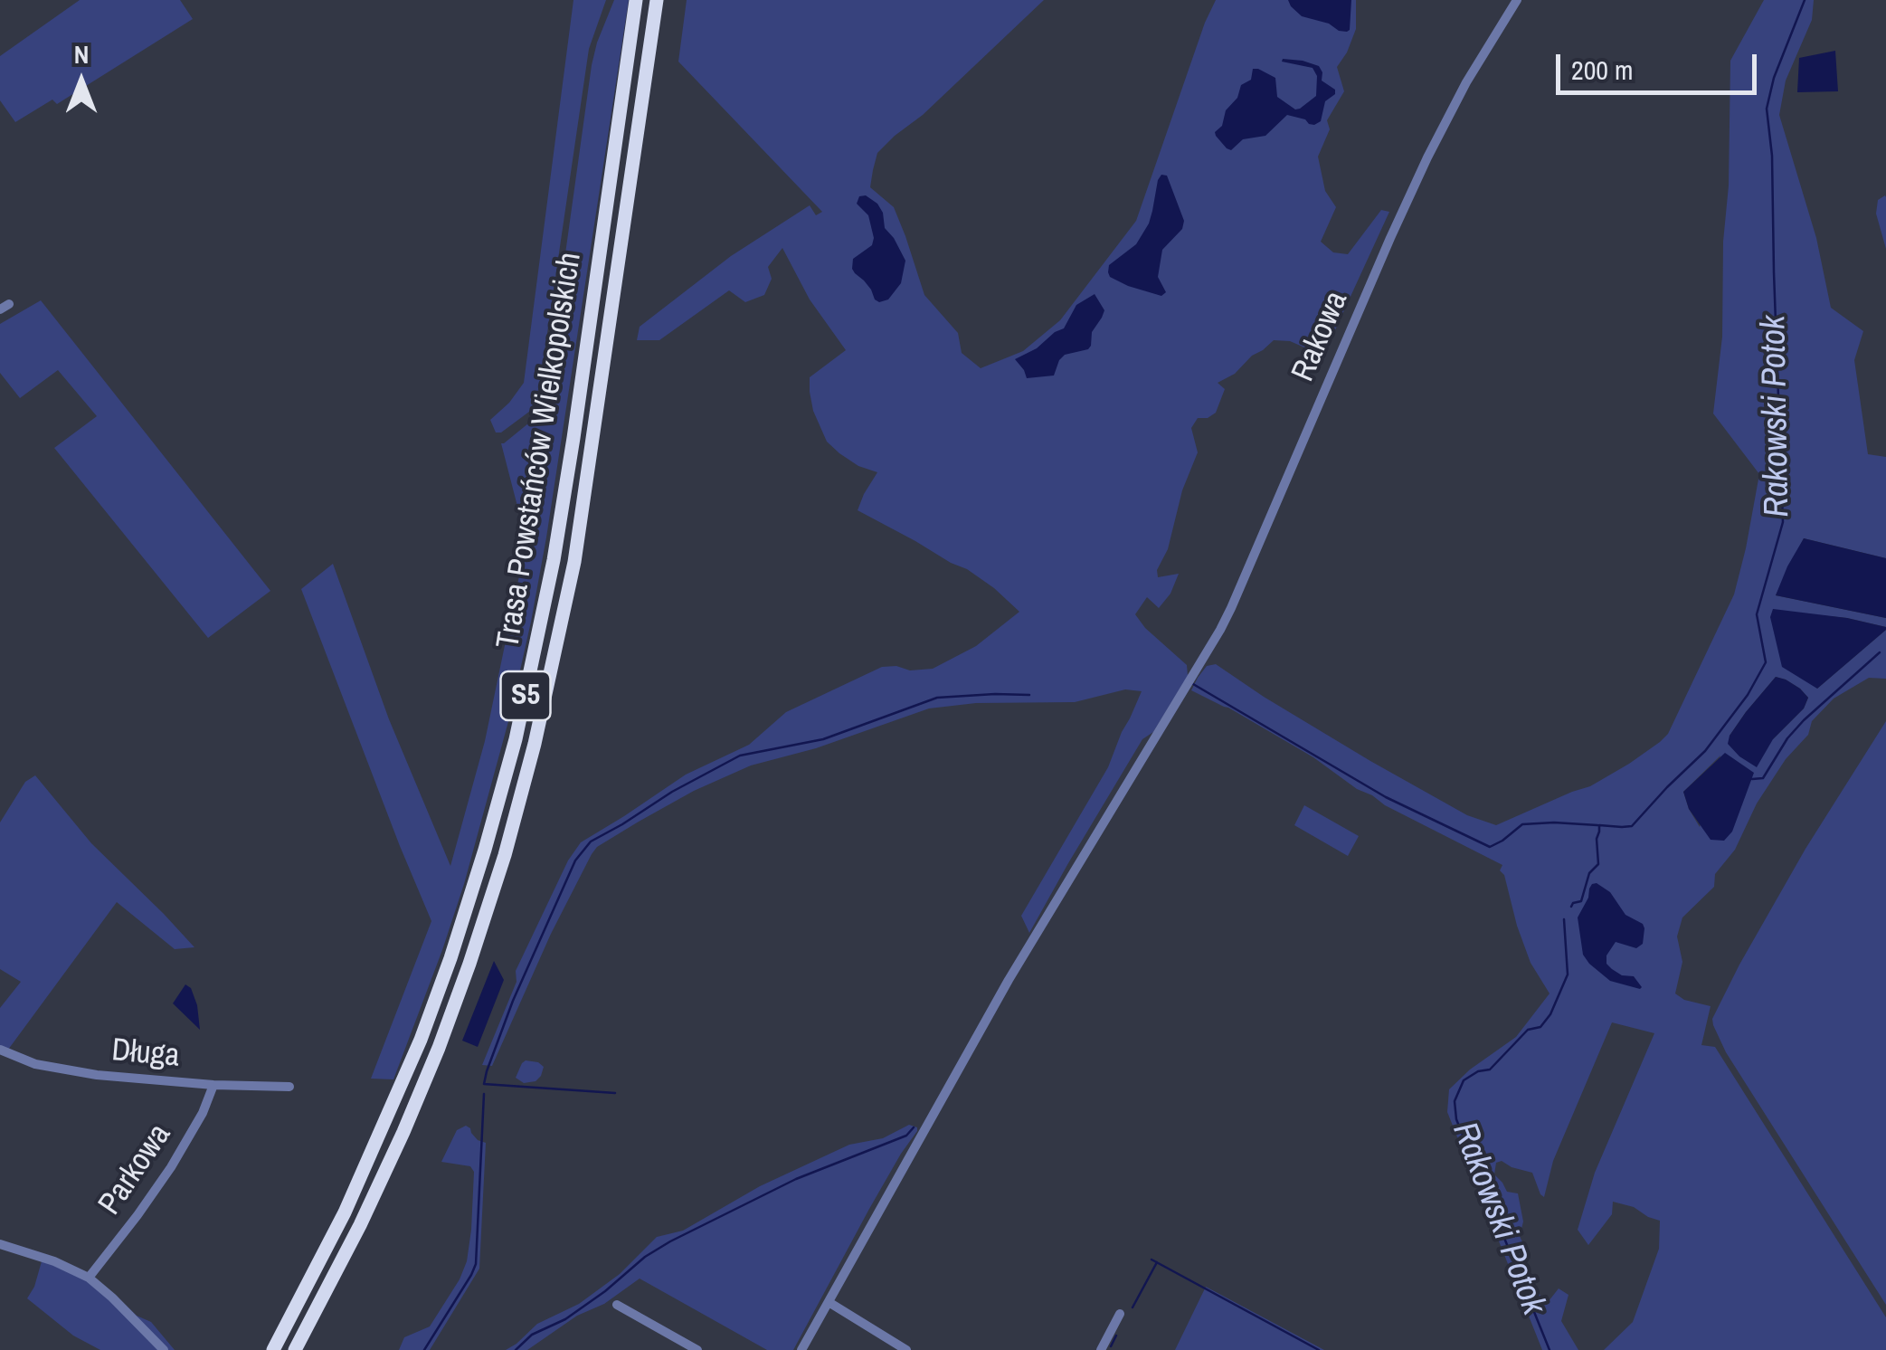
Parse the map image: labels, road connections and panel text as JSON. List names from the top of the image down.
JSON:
{
  "streets": {
    "highway": ["Trasa Powstańców Wielkopolskich", "S5"],
    "street": ["Rakowa", "Długa", "Parkowa"]
  },
  "crossings": [
    ["Długa", "Parkowa"]
  ],
  "water": ["Rakowski Potok"],
  "scale_bar": "200 m",
  "north": "top"
}
